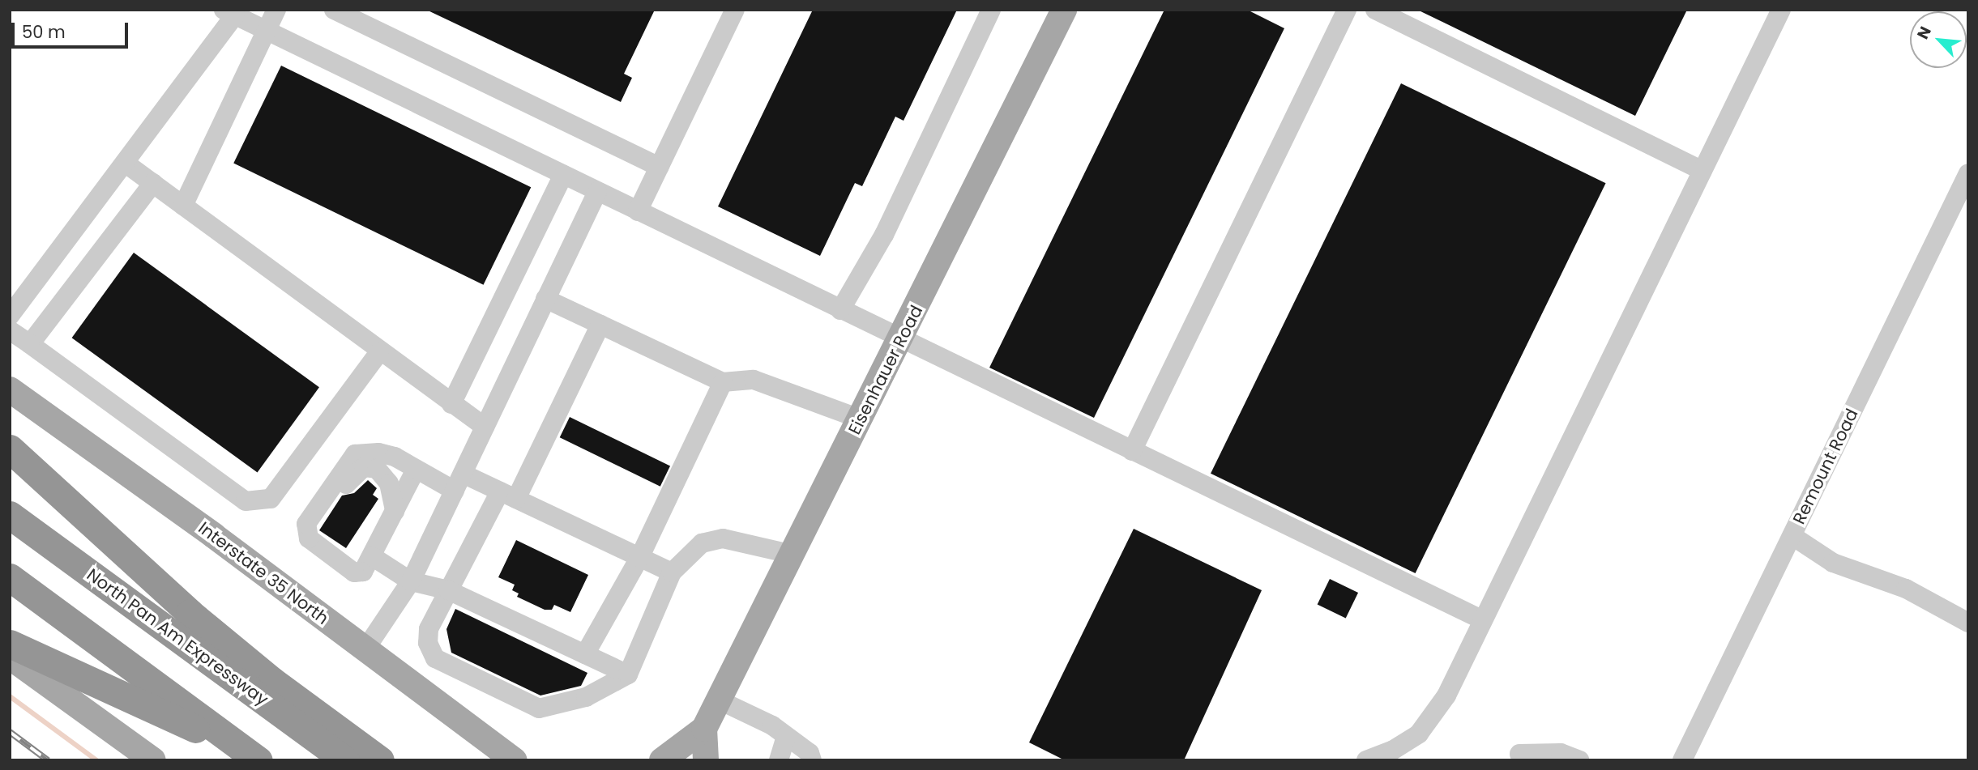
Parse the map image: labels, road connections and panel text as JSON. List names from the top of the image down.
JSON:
{
  "streets": {
    "highway": ["North Pan Am Expressway"],
    "main road": ["Eisenhauer Road", "Interstate 35 North"],
    "street": ["Remount Road"]
  },
  "scale_bar": "50 m",
  "north": "top left"
}
